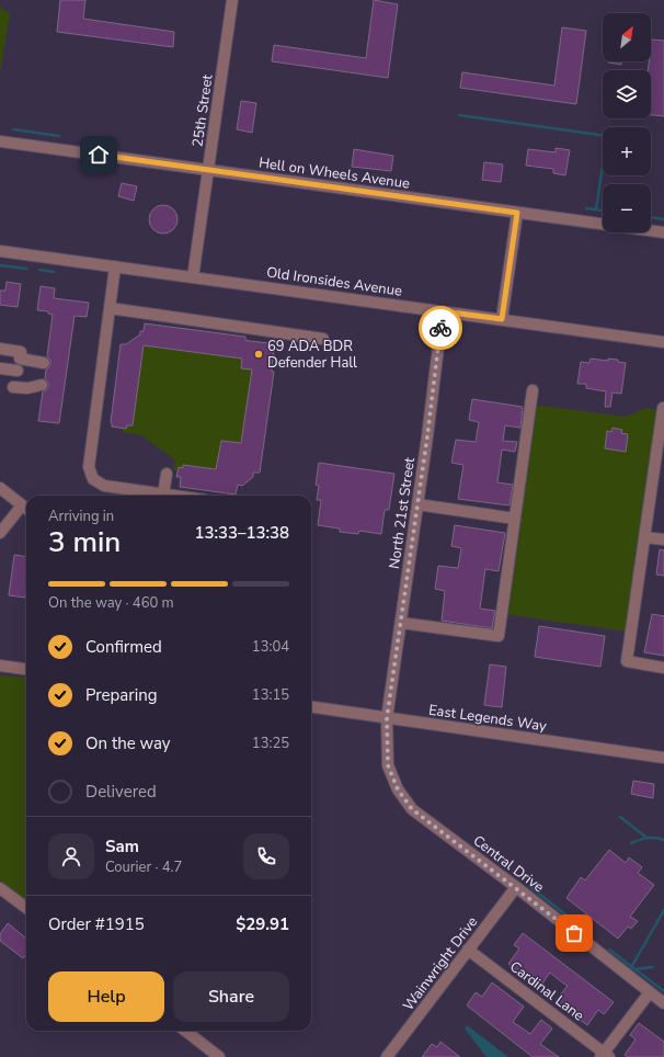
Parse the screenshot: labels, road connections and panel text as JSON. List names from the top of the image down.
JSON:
{
  "streets": {
    "street": [
      "25th Street",
      "Hell on Wheels Avenue",
      "Old Ironsides Avenue",
      "North 21st Street",
      "East Legends Way",
      "Central Drive",
      "Wainwright Drive",
      "Cardinal Lane"
    ]
  },
  "crossings": [
    ["25th Street", "Hell on Wheels Avenue"],
    ["25th Street", "Old Ironsides Avenue"],
    ["Old Ironsides Avenue", "North 21st Street"],
    ["North 21st Street", "East Legends Way"],
    ["North 21st Street", "Central Drive"],
    ["East Legends Way", "Central Drive"],
    ["Central Drive", "Wainwright Drive"],
    ["Wainwright Drive", "Cardinal Lane"]
  ],
  "places": ["69 ADA BDR Defender Hall"],
  "north": "top right",
  "page": {
    "map_buttons": ["+", "−"],
    "heading": ["3 min", "Arriving in", "13:33–13:38"],
    "panel": [
      "Sam",
      "Courier · 4.7",
      "Order #1915",
      "$29.91"
    ],
    "bar": "On the way · 460 m",
    "list": [
      ["Confirmed", "13:04"],
      ["Preparing", "13:15"],
      ["On the way", "13:25"],
      "Delivered"
    ],
    "buttons": ["Help", "Share"]
  }
}
